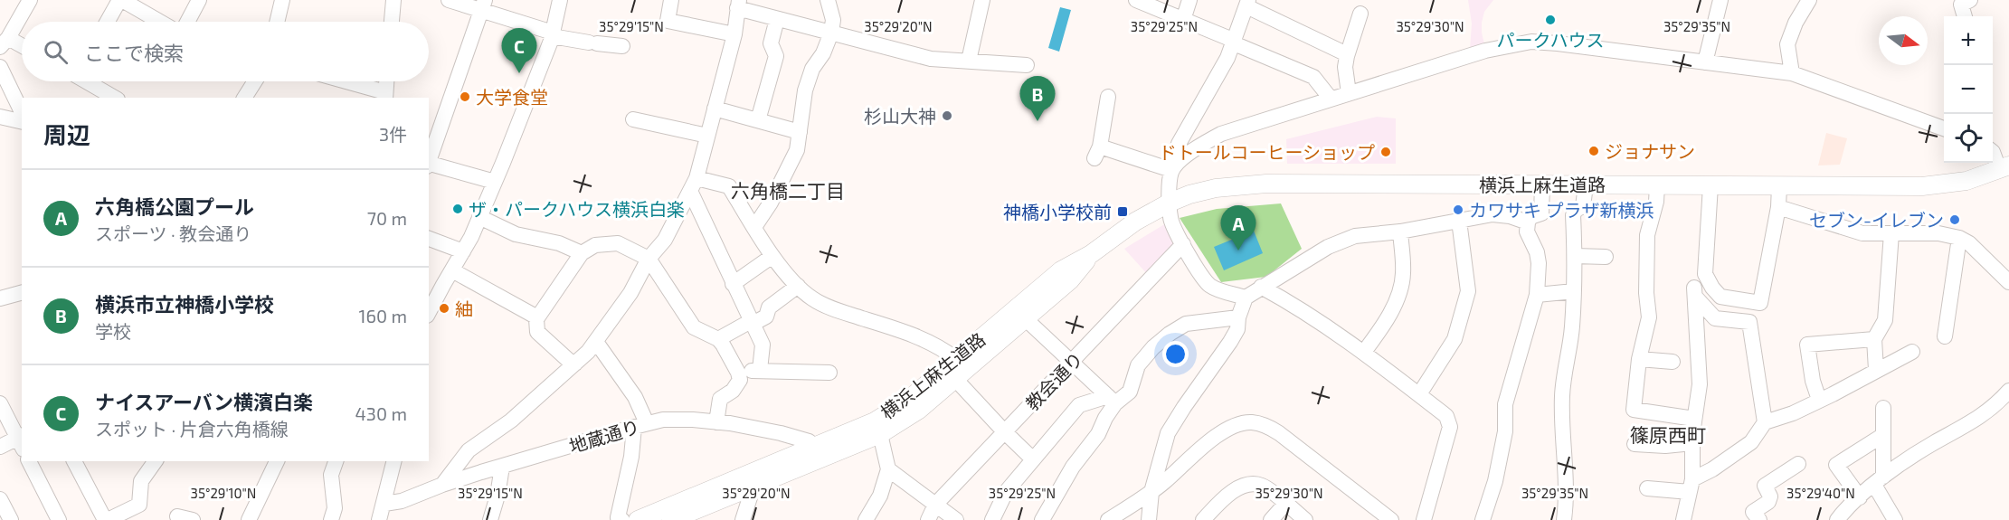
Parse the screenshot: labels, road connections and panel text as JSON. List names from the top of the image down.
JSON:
{
  "streets": {
    "main road": ["横浜上麻生道路"],
    "street": ["教会通り", "地蔵通り"]
  },
  "crossings": [
    ["横浜上麻生道路", "地蔵通り"]
  ],
  "districts": ["六角橋二丁目", "篠原西町"],
  "places": {
    "other": [
      "パークハウス",
      "大学食堂",
      "杉山大神",
      "ジョナサン",
      "ドトールコーヒーショップ",
      "ザ・パークハウス横浜白楽",
      "カワサキ プラザ新横浜",
      "セブン-イレブン",
      "紬"
    ],
    "transit": ["神橋小学校前"]
  },
  "north": "right",
  "page": {
    "map_buttons": ["+", "−"],
    "search": "ここで検索",
    "pins": ["C", "B", "A"],
    "heading": ["周辺", "3件"],
    "list": [
      {
        "mark": "A",
        "name": "六角橋公園プール",
        "note": "スポーツ · 教会通り",
        "value": "70 m"
      },
      {
        "mark": "B",
        "name": "横浜市立神橋小学校",
        "note": "学校",
        "value": "160 m"
      },
      {
        "mark": "C",
        "name": "ナイスアーバン横濱白楽",
        "note": "スポット · 片倉六角橋線",
        "value": "430 m"
      }
    ]
  },
  "coordinates": [
    "35°29'15\"N",
    "35°29'20\"N",
    "35°29'25\"N",
    "35°29'30\"N",
    "35°29'35\"N",
    "35°29'10\"N",
    "35°29'40\"N"
  ]
}
